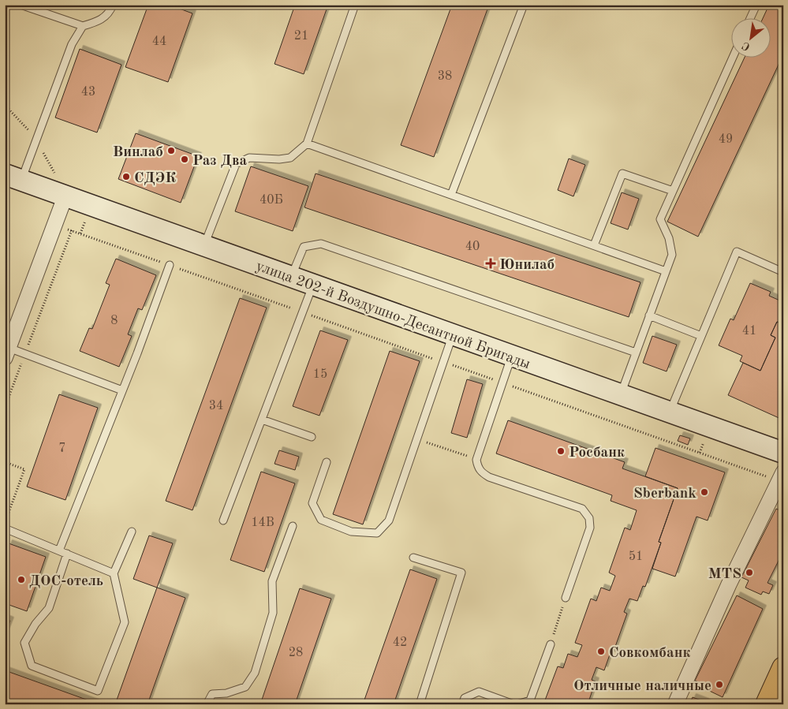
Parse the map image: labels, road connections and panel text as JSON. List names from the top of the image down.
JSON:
{
  "streets": {
    "street": ["улица 202-й Воздушно-Десантной Бригады"]
  },
  "places": {
    "other": [
      "Винлаб",
      "Раз Два",
      "СДЭК",
      "Росбанк",
      "Sberbank",
      "MTS",
      "ДОС-отель",
      "Совкомбанк",
      "Отличные наличные"
    ],
    "health": ["Юнилаб"]
  },
  "house_numbers": [
    "21",
    "44",
    "38",
    "43",
    "49",
    "40Б",
    "40",
    "8",
    "41",
    "15",
    "34",
    "7",
    "14В",
    "51",
    "42",
    "28"
  ],
  "north": "bottom left"
}
